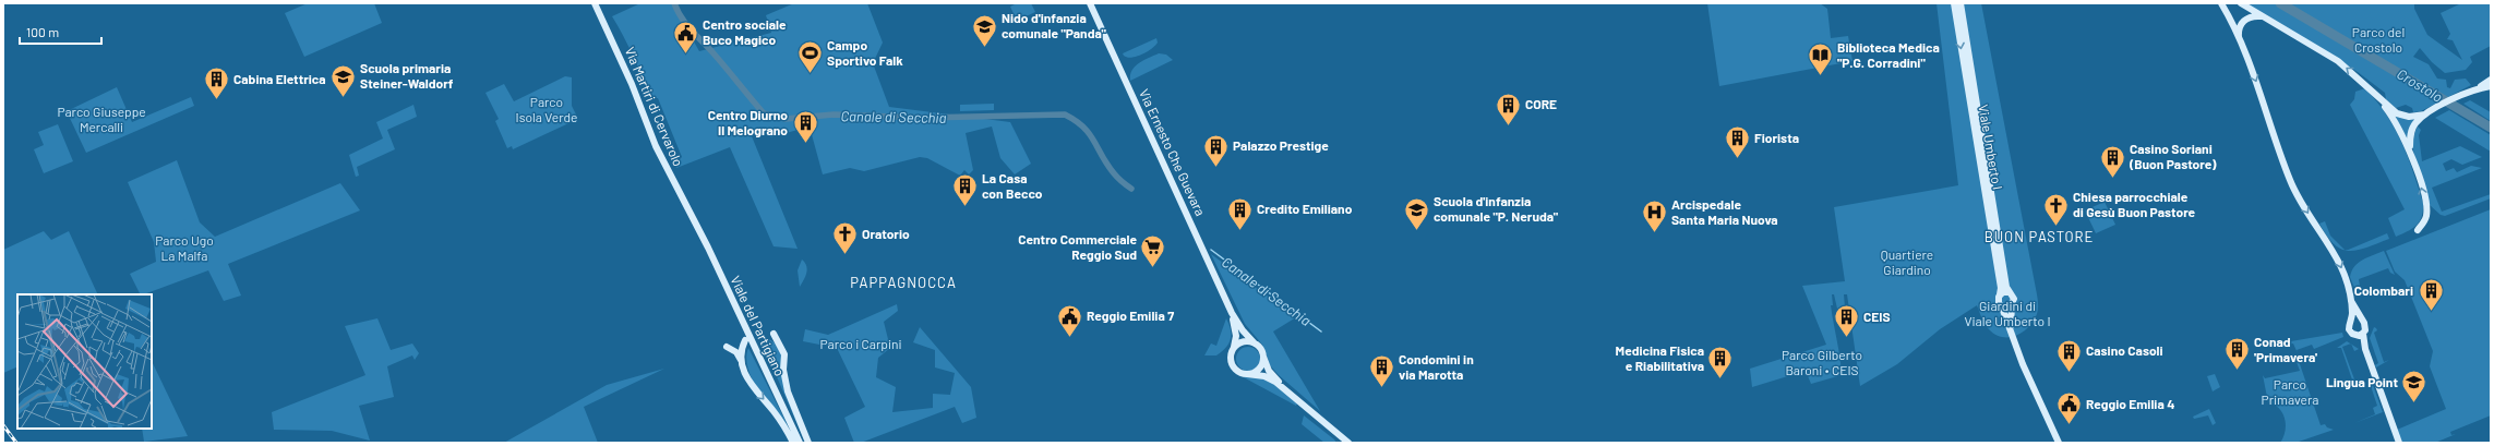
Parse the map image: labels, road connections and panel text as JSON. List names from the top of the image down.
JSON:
{
  "streets": {
    "street": [
      "Via Martiri di Cervarolo",
      "Viale Umberto I",
      "Via Ernesto Che Guevara",
      "Viale del Partigiano"
    ]
  },
  "crossings": [
    ["Via Martiri di Cervarolo", "Viale del Partigiano"]
  ],
  "districts": ["BUON PASTORE", "PAPPAGNOCCA"],
  "water": ["Crostolo", "Canale di Secchia"],
  "parks": [
    "Parco del Crostolo",
    "Parco Isola Verde",
    "Parco Giuseppe Mercalli",
    "Parco Ugo La Malfa",
    "Quartiere Giardino",
    "Giardini di Viale Umberto I",
    "Parco i Carpini",
    "Parco Gilberto Baroni • CEIS",
    "Parco Primavera"
  ],
  "places": {
    "school or university": [
      "Nido d'infanzia comunale \"Panda\"",
      "Scuola primaria Steiner-Waldorf",
      "Scuola d'infanzia comunale \"P. Neruda\"",
      "Lingua Point"
    ],
    "public building": ["Centro sociale Buco Magico", "Reggio Emilia 7", "Reggio Emilia 4"],
    "sports": ["Campo Sportivo Falk"],
    "library": ["Biblioteca Medica \"P.G. Corradini\""],
    "building": [
      "Cabina Elettrica",
      "CORE",
      "Centro Diurno Il Melograno",
      "Fiorista",
      "Palazzo Prestige",
      "Casino Soriani (Buon Pastore)",
      "La Casa con Becco",
      "Credito Emiliano",
      "Colombari",
      "CEIS",
      "Conad 'Primavera'",
      "Casino Casoli",
      "Medicina Fisica e Riabilitativa",
      "Condomini in via Marotta"
    ],
    "church": ["Chiesa parrocchiale di Gesù Buon Pastore", "Oratorio"],
    "hospital": ["Arcispedale Santa Maria Nuova"],
    "supermarket": ["Centro Commerciale Reggio Sud"]
  },
  "scale_bar": "100 m"
}
